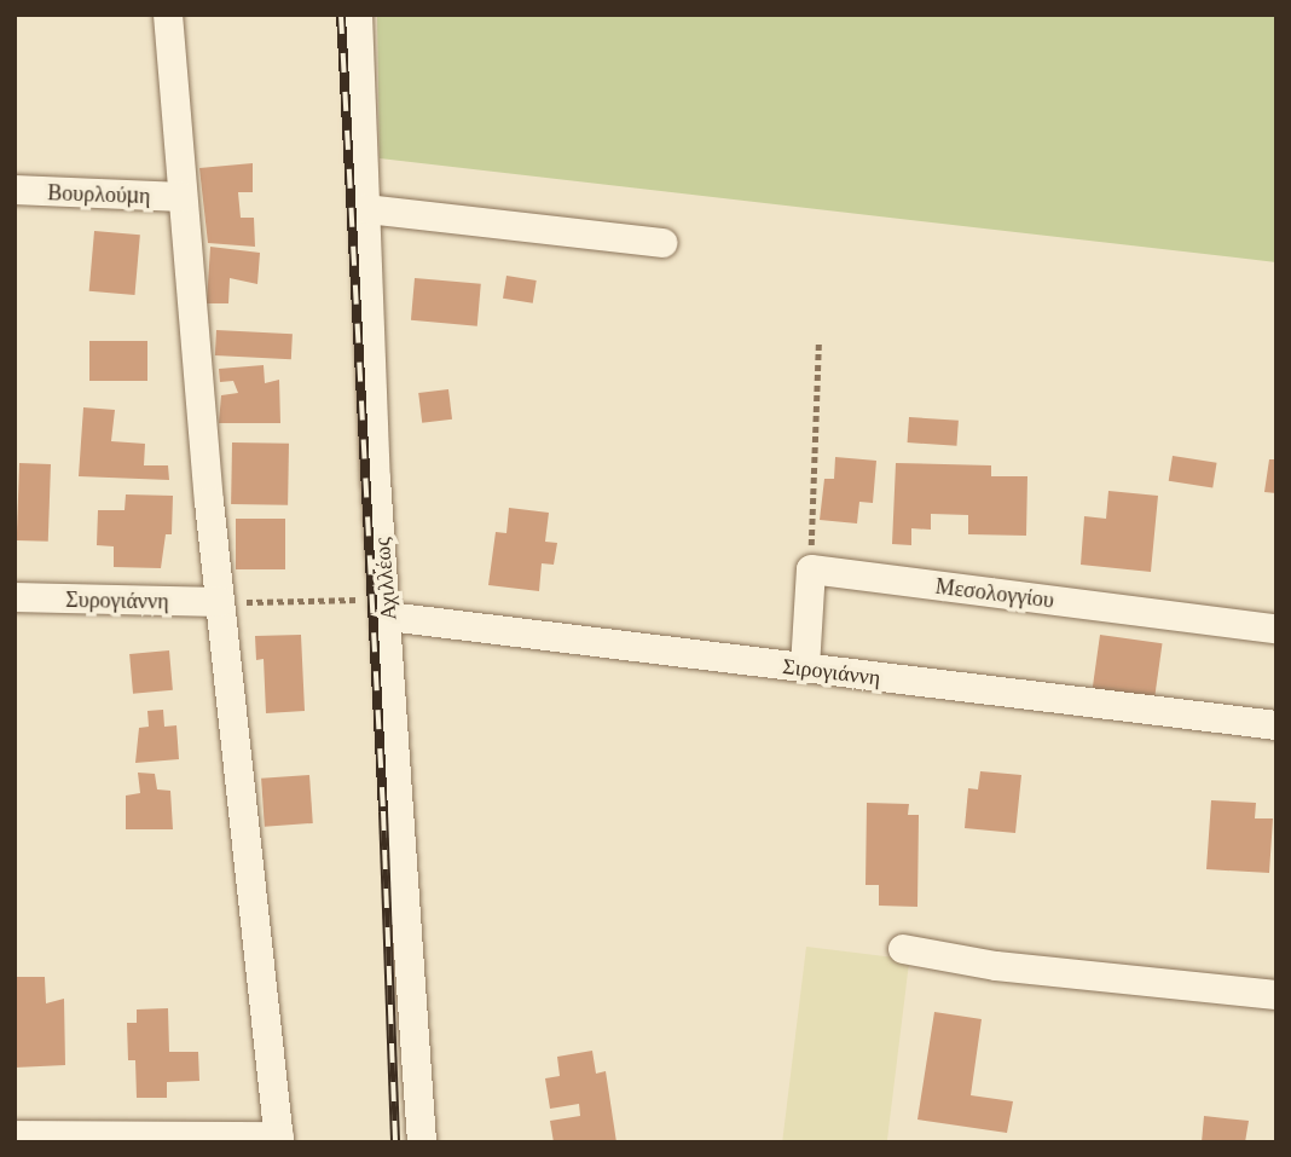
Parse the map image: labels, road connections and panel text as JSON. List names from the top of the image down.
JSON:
{
  "streets": {
    "street": [
      "Βουρλούμη",
      "Αχιλλέως",
      "Μεσολογγίου",
      "Συρογιάννη",
      "Σιρογιάννη"
    ]
  },
  "crossings": [
    ["Αχιλλέως", "Σιρογιάννη"]
  ]
}
